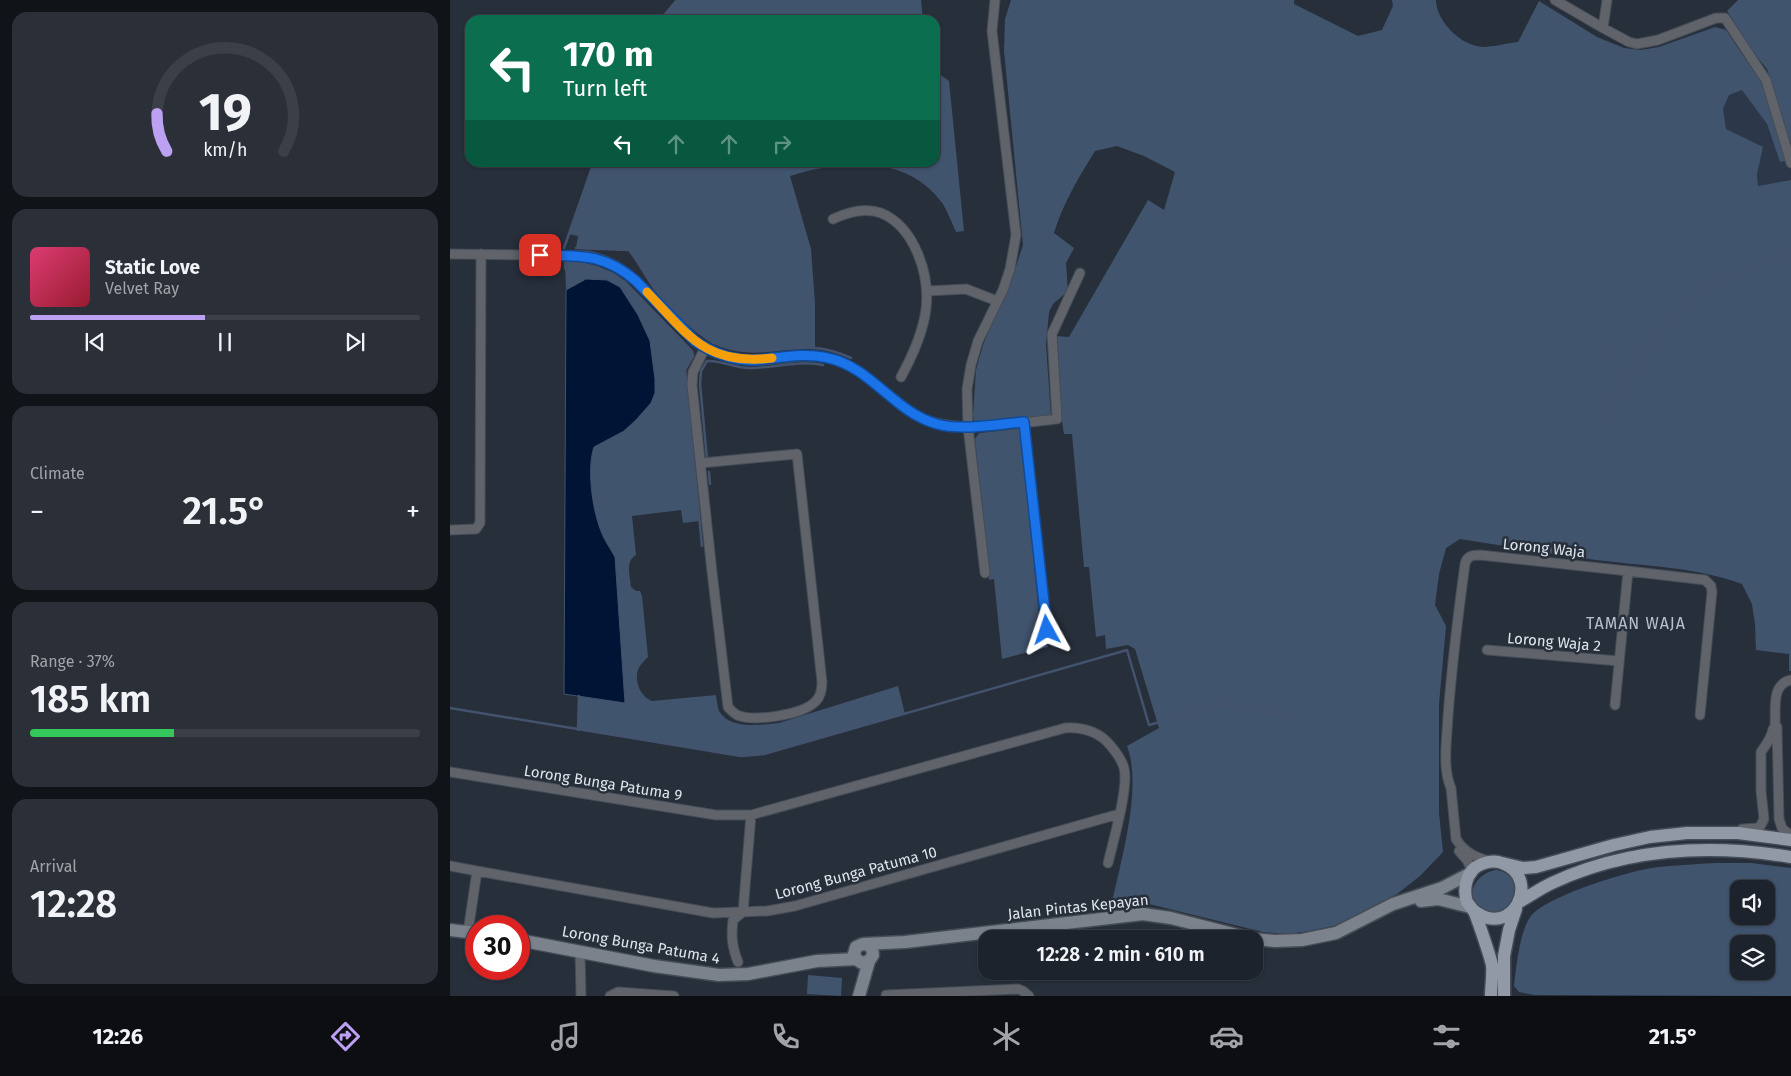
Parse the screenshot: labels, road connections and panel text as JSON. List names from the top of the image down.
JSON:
{
  "streets": {
    "street": [
      "Lorong Waja",
      "Lorong Waja 2",
      "Lorong Bunga Patuma 9",
      "Lorong Bunga Patuma 10",
      "Jalan Pintas Kepayan",
      "Lorong Bunga Patuma 4"
    ]
  },
  "crossings": [
    ["Lorong Waja", "Jalan Pintas Kepayan"],
    ["Lorong Bunga Patuma 9", "Lorong Bunga Patuma 10"]
  ],
  "districts": ["TAMAN WAJA"],
  "page": {
    "turn": ["170 m", "Turn left"],
    "song": ["Static Love", "Velvet Ray"],
    "tile": [
      "Climate",
      ["Range · 37%", "185 km"],
      ["Arrival", "12:28"]
    ],
    "heat": ["−", "21.5°", "+"],
    "limit": "30",
    "trip": "12:28 · 2 min · 610 m",
    "tabs": ["12:26", "21.5°"],
    "gauge": ["19", "km/h"]
  }
}
